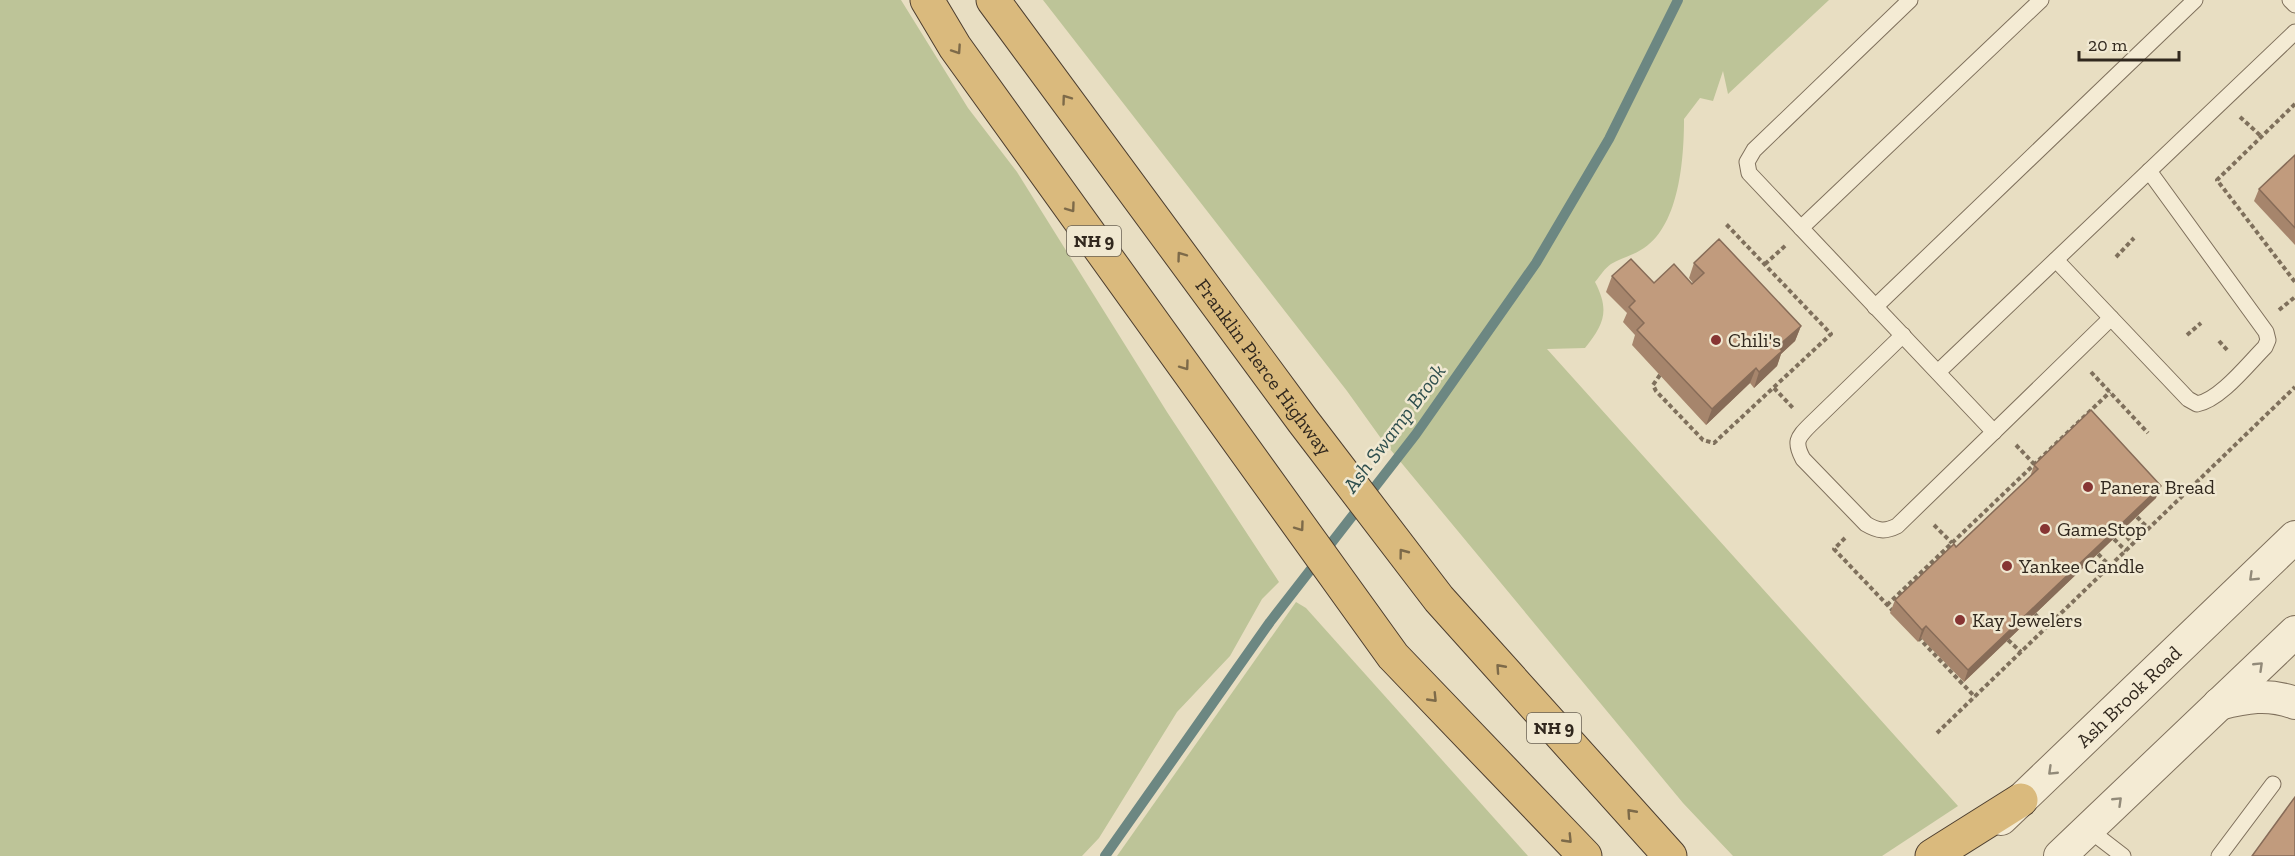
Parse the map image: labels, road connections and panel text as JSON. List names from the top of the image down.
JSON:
{
  "streets": {
    "highway": ["NH 9", "Franklin Pierce Highway"],
    "street": ["Ash Brook Road"]
  },
  "water": ["Ash Swamp Brook"],
  "places": [
    "Chili's",
    "Panera Bread",
    "GameStop",
    "Yankee Candle",
    "Kay Jewelers"
  ],
  "scale_bar": "20 m"
}
